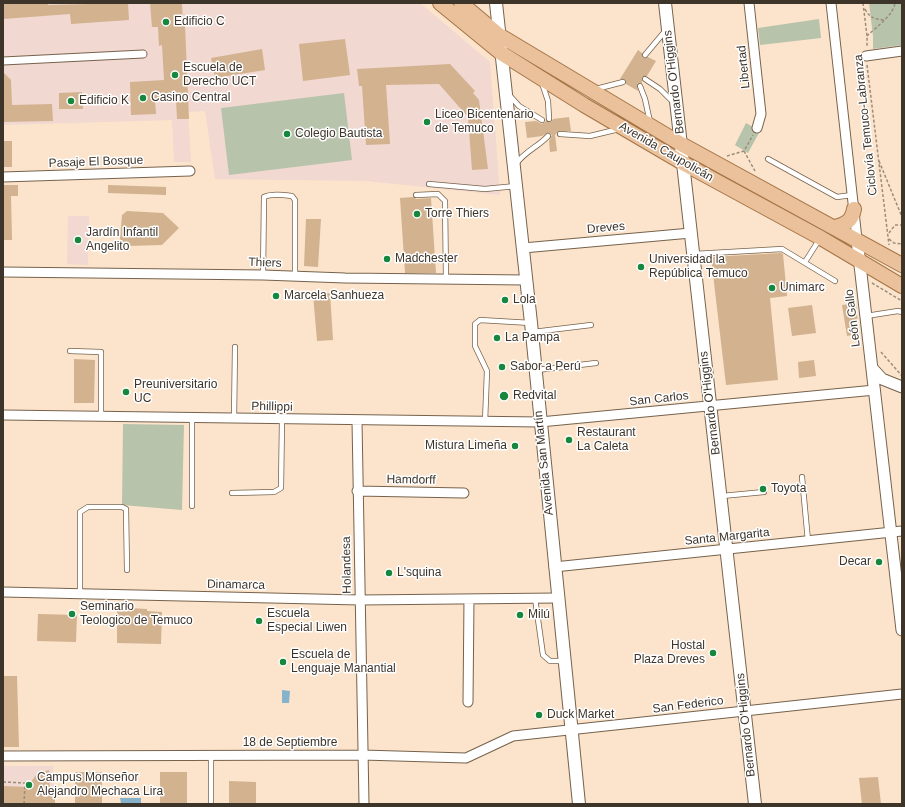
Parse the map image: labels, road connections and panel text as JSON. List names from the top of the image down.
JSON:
{
  "streets": {
    "main road": ["Bernardo O'Higgins", "Avenida Caupolicán", "Avenida San Martín"],
    "street": [
      "Libertad",
      "Pasaje El Bosque",
      "Dreves",
      "Thiers",
      "León Gallo",
      "San Carlos",
      "Phillippi",
      "Hamdorff",
      "Santa Margarita",
      "Holandesa",
      "Dinamarca",
      "San Federico",
      "18 de Septiembre"
    ],
    "path": ["Ciclovía Temuco-Labranza"]
  },
  "crossings": [
    ["Bernardo O'Higgins", "Avenida Caupolicán"],
    ["Bernardo O'Higgins", "Dreves"],
    ["Bernardo O'Higgins", "San Carlos"],
    ["Bernardo O'Higgins", "Santa Margarita"],
    ["Bernardo O'Higgins", "San Federico"],
    ["Avenida Caupolicán", "León Gallo"],
    ["Avenida Caupolicán", "Avenida San Martín"],
    ["Dreves", "Avenida San Martín"],
    ["Thiers", "Avenida San Martín"],
    ["León Gallo", "San Carlos"],
    ["León Gallo", "Santa Margarita"],
    ["San Carlos", "Phillippi"],
    ["San Carlos", "Avenida San Martín"],
    ["Phillippi", "Avenida San Martín"],
    ["Phillippi", "Holandesa"],
    ["Avenida San Martín", "Santa Margarita"],
    ["Avenida San Martín", "Dinamarca"],
    ["Avenida San Martín", "San Federico"],
    ["Avenida San Martín", "18 de Septiembre"],
    ["Hamdorff", "Holandesa"],
    ["Holandesa", "Dinamarca"],
    ["Holandesa", "18 de Septiembre"],
    ["San Federico", "18 de Septiembre"]
  ],
  "places": [
    "Edificio C",
    "Escuela de Derecho UCT",
    "Casino Central",
    "Edificio K",
    "Liceo Bicentenario de Temuco",
    "Colegio Bautista",
    "Torre Thiers",
    "Jardín Infantil Angelito",
    "Madchester",
    "Universidad la República Temuco",
    "Unimarc",
    "Marcela Sanhueza",
    "Lola",
    "La Pampa",
    "Sabor a Perú",
    "Preuniversitario UC",
    "Redvital",
    "Restaurant La Caleta",
    "Mistura Limeña",
    "Toyota",
    "Decar",
    "L'squina",
    "Seminario Teologico de Temuco",
    "Milú",
    "Escuela Especial Liwen",
    "Hostal Plaza Dreves",
    "Escuela de Lenguaje Manantial",
    "Duck Market",
    "Campus Monseñor Alejandro Mechaca Lira"
  ]
}
